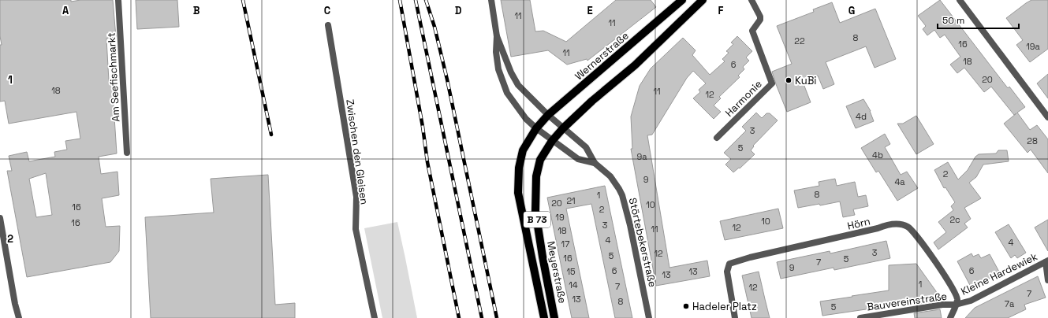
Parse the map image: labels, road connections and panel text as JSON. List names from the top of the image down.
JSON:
{
  "streets": {
    "main road": ["Wernerstraße", "B 73", "Meyerstraße"],
    "street": [
      "Am Seefischmarkt",
      "Harmonie",
      "Zwischen den Gleisen",
      "Hörn",
      "Störtebekerstraße",
      "Kleine Hardewiek",
      "Bauvereinstraße"
    ]
  },
  "crossings": [
    ["Wernerstraße", "Meyerstraße"],
    ["B 73", "Störtebekerstraße"],
    ["B 73", "Meyerstraße"],
    ["Hörn", "Kleine Hardewiek"],
    ["Hörn", "Bauvereinstraße"],
    ["Störtebekerstraße", "Meyerstraße"],
    ["Kleine Hardewiek", "Bauvereinstraße"]
  ],
  "places": ["KuBi", "Hadeler Platz"],
  "house_numbers": [
    "11",
    "11",
    "8",
    "22",
    "16",
    "19a",
    "11",
    "18",
    "6",
    "20",
    "18",
    "11",
    "12",
    "4d",
    "3",
    "28",
    "5",
    "4b",
    "9a",
    "2",
    "9",
    "4a",
    "8",
    "1",
    "21",
    "20",
    "10",
    "16",
    "2",
    "19",
    "2c",
    "10",
    "16",
    "3",
    "12",
    "11",
    "18",
    "4",
    "4",
    "17",
    "3",
    "12",
    "5",
    "16",
    "5",
    "7",
    "9",
    "6",
    "6",
    "15",
    "13",
    "13",
    "1",
    "14",
    "7",
    "12",
    "7",
    "13",
    "8",
    "7a",
    "5"
  ],
  "scale_bar": "50 m",
  "grid": {
    "columns": [
      "A",
      "B",
      "C",
      "D",
      "E",
      "F",
      "G"
    ],
    "rows": ["1", "2"]
  }
}
